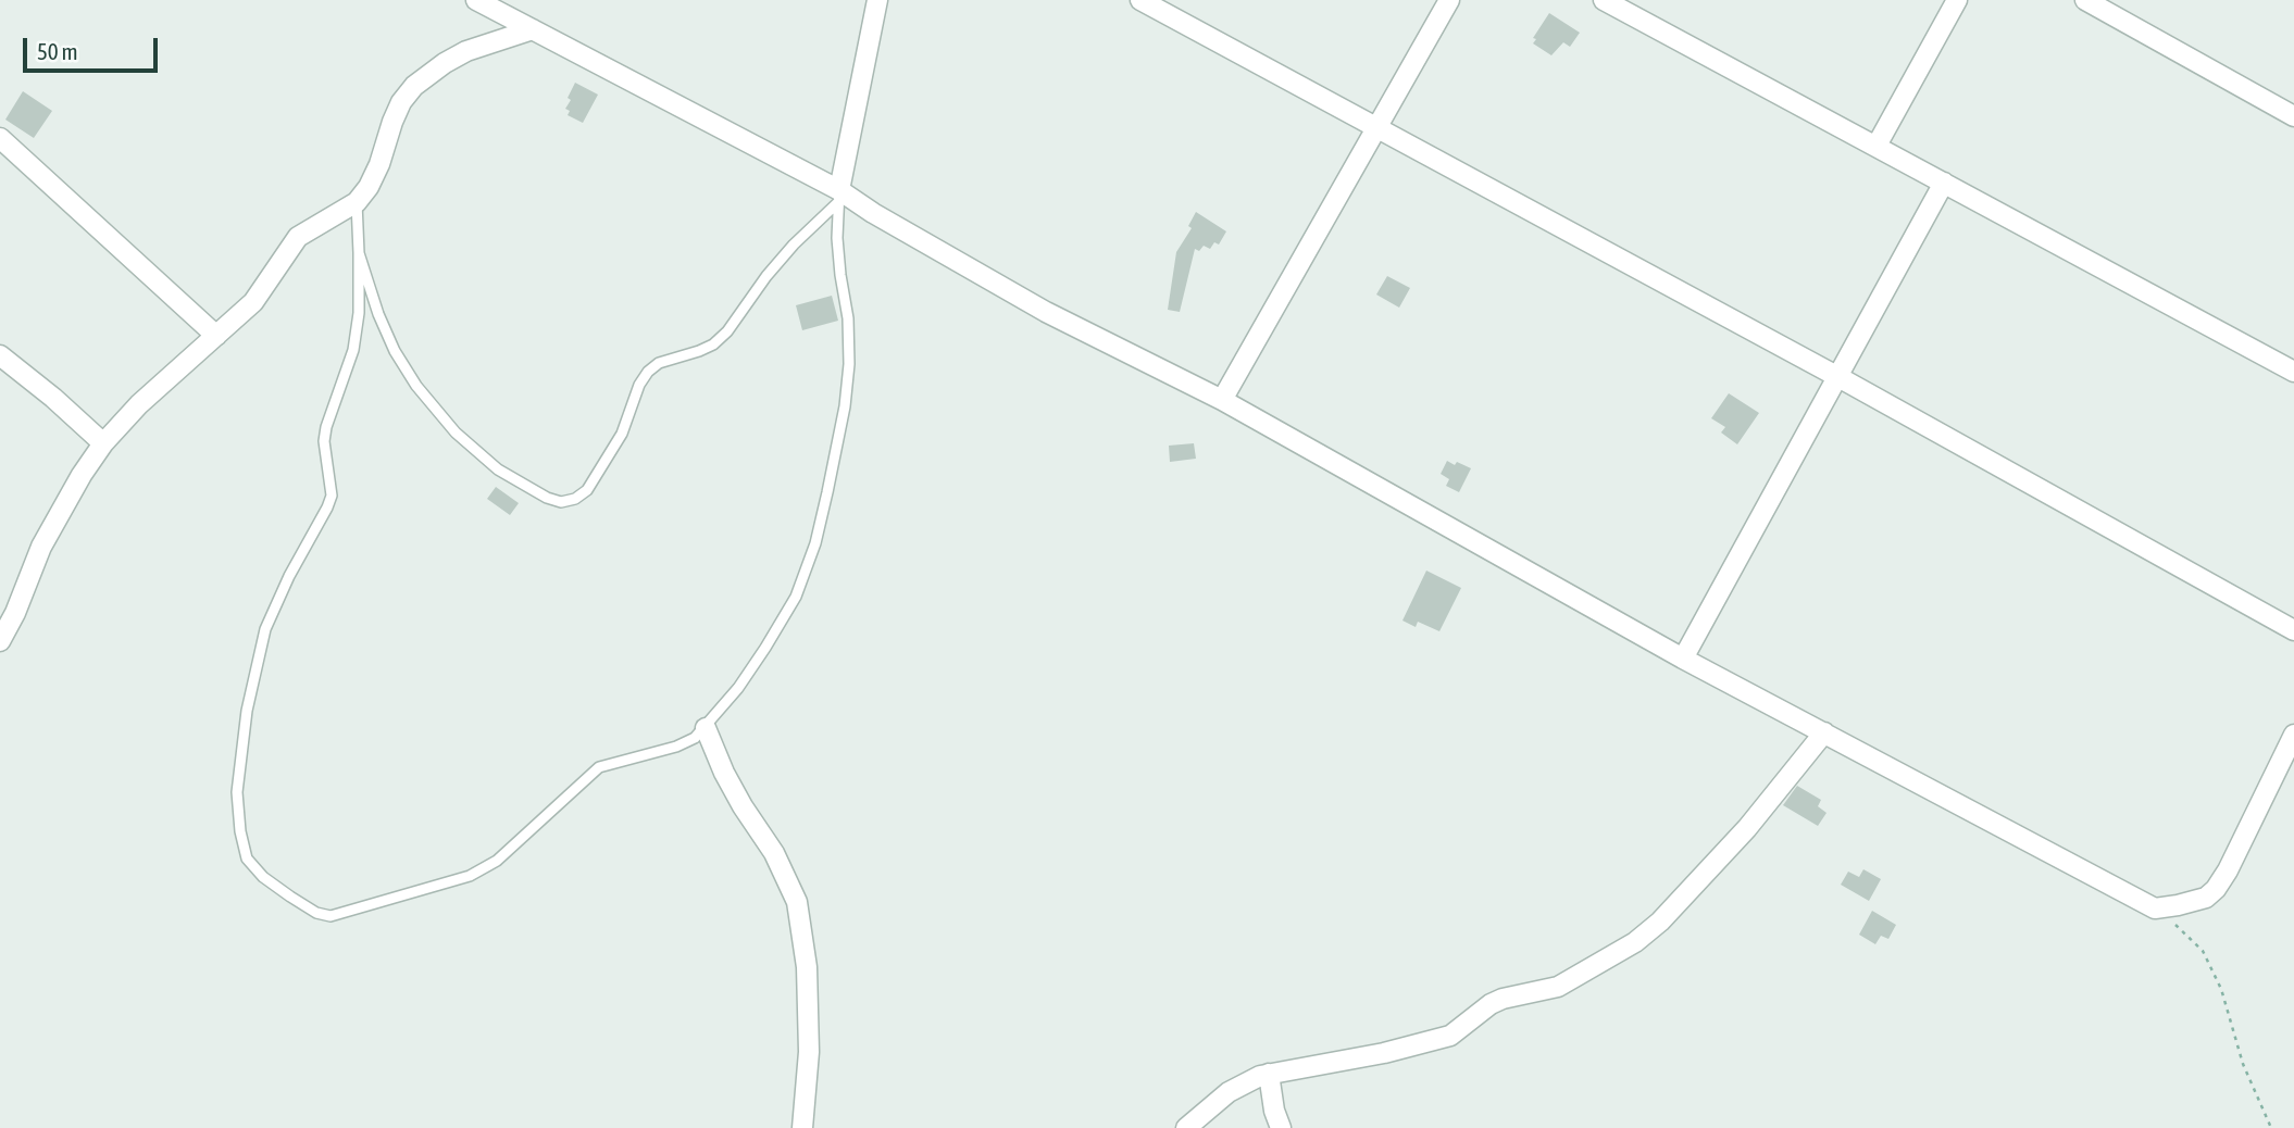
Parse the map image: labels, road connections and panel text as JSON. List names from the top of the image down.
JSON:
{
  "scale_bar": "50 m"
}
